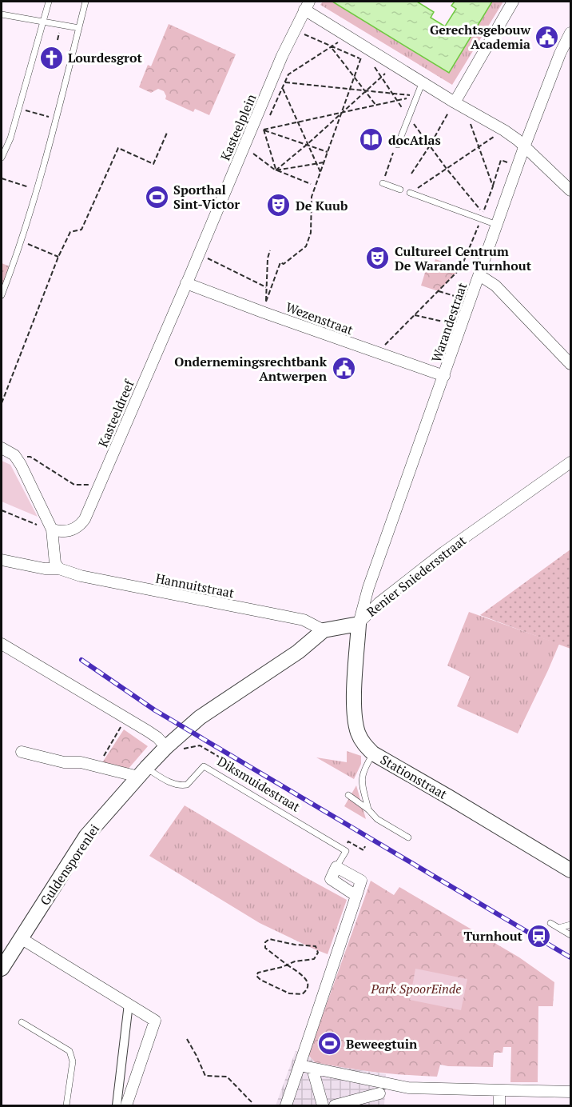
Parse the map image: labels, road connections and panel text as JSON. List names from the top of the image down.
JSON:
{
  "streets": {
    "street": [
      "Kasteelplein",
      "Wezenstraat",
      "Warandestraat",
      "Kasteeldreef",
      "Renier Sniedersstraat",
      "Hannuitstraat",
      "Stationstraat",
      "Guldensporenlei"
    ],
    "lane": ["Diksmuidestraat"]
  },
  "crossings": [
    ["Kasteelplein", "Wezenstraat"],
    ["Kasteelplein", "Warandestraat"],
    ["Kasteelplein", "Kasteeldreef"],
    ["Wezenstraat", "Warandestraat"],
    ["Wezenstraat", "Kasteeldreef"],
    ["Warandestraat", "Renier Sniedersstraat"],
    ["Warandestraat", "Stationstraat"],
    ["Renier Sniedersstraat", "Hannuitstraat"],
    ["Renier Sniedersstraat", "Stationstraat"],
    ["Renier Sniedersstraat", "Guldensporenlei"],
    ["Diksmuidestraat", "Guldensporenlei"]
  ],
  "parks": ["Park SpoorEinde"],
  "places": {
    "public building": ["Gerechtsgebouw Academia", "Ondernemingsrechtbank Antwerpen"],
    "church": ["Lourdesgrot"],
    "library": ["docAtlas"],
    "sports": ["Sporthal Sint-Victor", "Beweegtuin"],
    "theatre": ["De Kuub", "Cultureel Centrum De Warande Turnhout"],
    "station": ["Turnhout"]
  }
}
